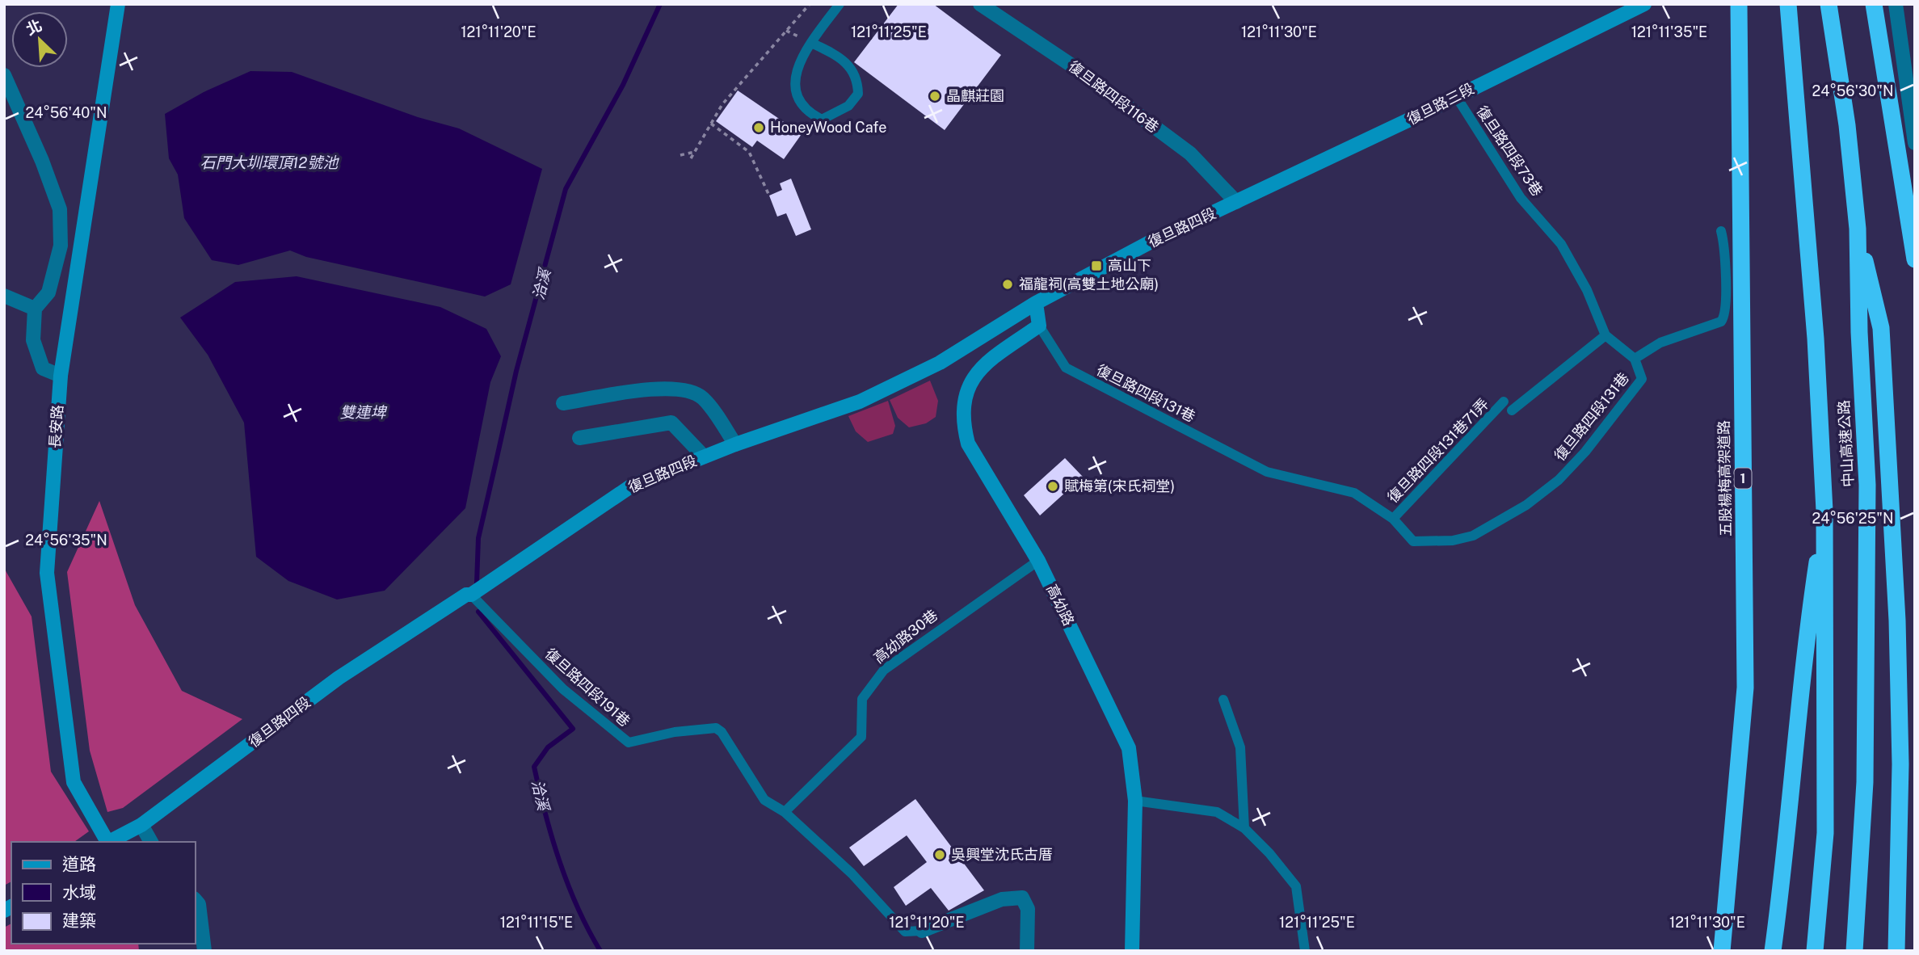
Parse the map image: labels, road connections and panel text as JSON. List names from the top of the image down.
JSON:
{
  "streets": {
    "highway": ["中山高速公路", "五股楊梅高架道路", "1"],
    "street": [
      "復旦路四段116巷",
      "復旦路三段",
      "復旦路四段",
      "長安路",
      "高幼路"
    ],
    "lane": [
      "復旦路四段73巷",
      "復旦路四段131巷",
      "復旦路四段131巷71弄",
      "高幼路30巷",
      "復旦路四段191巷"
    ]
  },
  "crossings": [
    ["復旦路四段116巷", "復旦路三段"],
    ["復旦路四段116巷", "復旦路四段"],
    ["復旦路三段", "復旦路四段73巷"],
    ["復旦路三段", "復旦路四段"],
    ["復旦路四段73巷", "復旦路四段131巷"],
    ["復旦路四段", "復旦路四段191巷"],
    ["復旦路四段131巷", "復旦路四段131巷71弄"],
    ["復旦路四段131巷", "高幼路"],
    ["高幼路", "高幼路30巷"],
    ["高幼路30巷", "復旦路四段191巷"]
  ],
  "water": ["石門大圳環頂12號池", "洽溪", "雙連埤"],
  "places": {
    "other": [
      "晶麒莊園",
      "HoneyWood Cafe",
      "福龍祠(高雙土地公廟)",
      "賦梅第(宋氏祠堂)",
      "吳興堂沈氏古厝"
    ],
    "transit": ["高山下"]
  },
  "legend": ["道路", "水域", "建築"],
  "north": "top left",
  "coordinates": [
    "121°11'20\"E",
    "121°11'25\"E",
    "121°11'30\"E",
    "121°11'35\"E",
    "24°56'30\"N",
    "24°56'40\"N",
    "24°56'25\"N",
    "24°56'35\"N",
    "121°11'15\"E"
  ]
}
